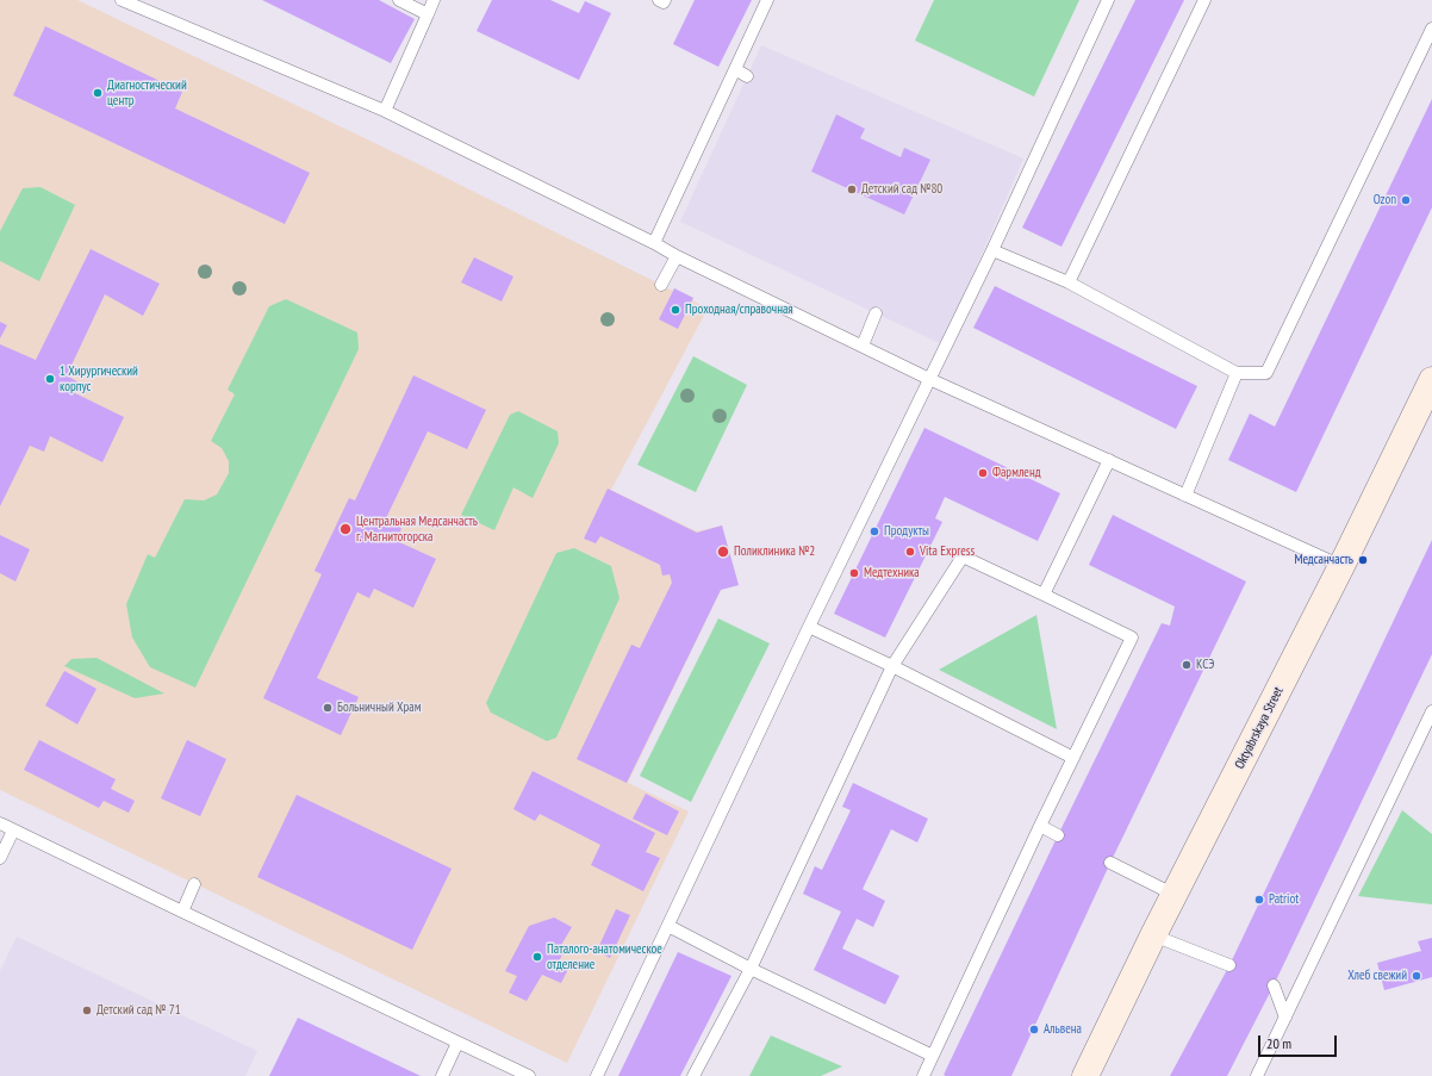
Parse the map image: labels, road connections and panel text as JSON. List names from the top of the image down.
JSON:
{
  "streets": {
    "main road": ["Oktyabrskaya Street"]
  },
  "places": [
    "Диагностический центр",
    "Детский сад №80",
    "Ozon",
    "Проходная/справочная",
    "1 Хирургический корпус",
    "Фармленд",
    "Центральная Медсанчасть г. Магнитогорска",
    "Продукты",
    "Поликлиника №2",
    "Vita Express",
    "Медсанчасть",
    "Медтехника",
    "КСЭ",
    "Больничный Храм",
    "Patriot",
    "Паталого-анатомическое отделение",
    "Хлеб свежий",
    "Детский сад № 71",
    "Альвена"
  ],
  "scale_bar": "20 m"
}
